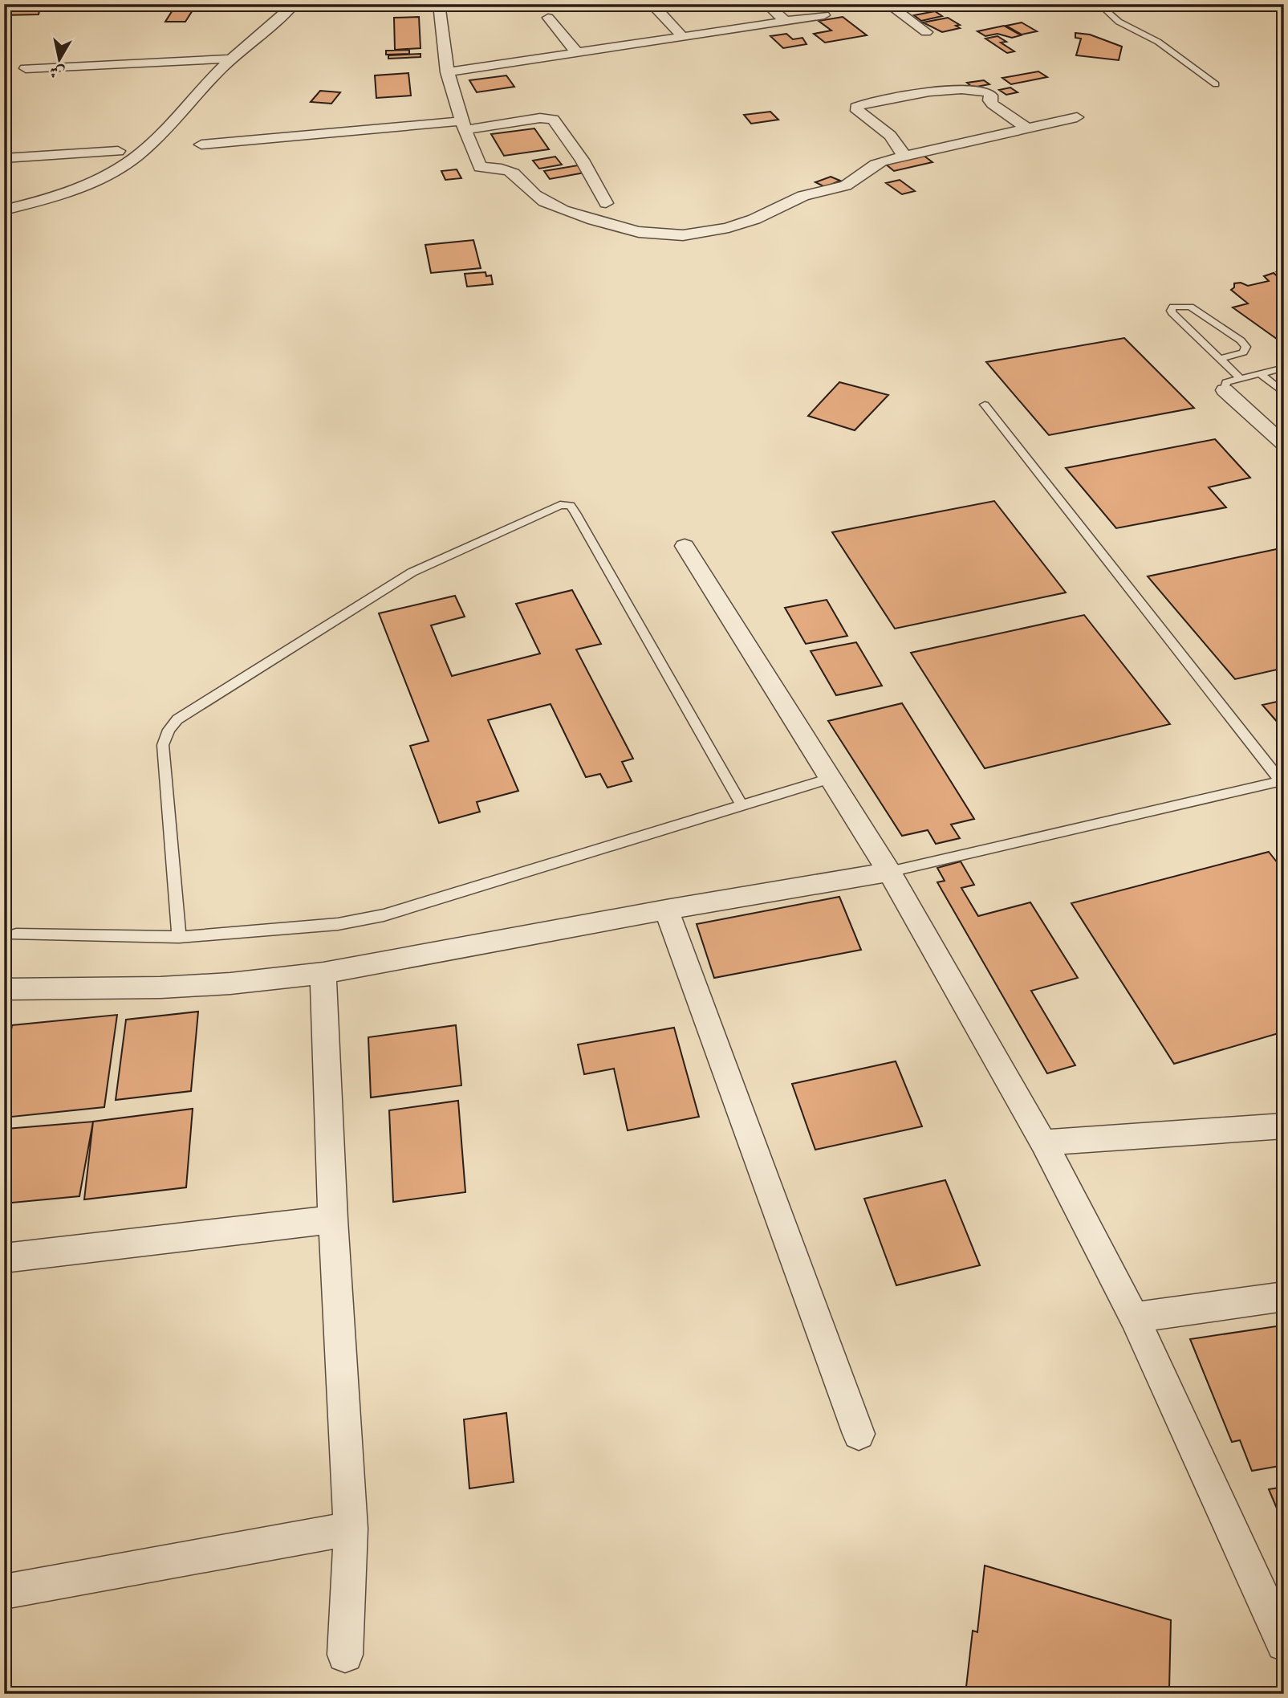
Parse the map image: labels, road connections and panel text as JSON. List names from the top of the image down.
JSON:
{
  "north": "bottom"
}
